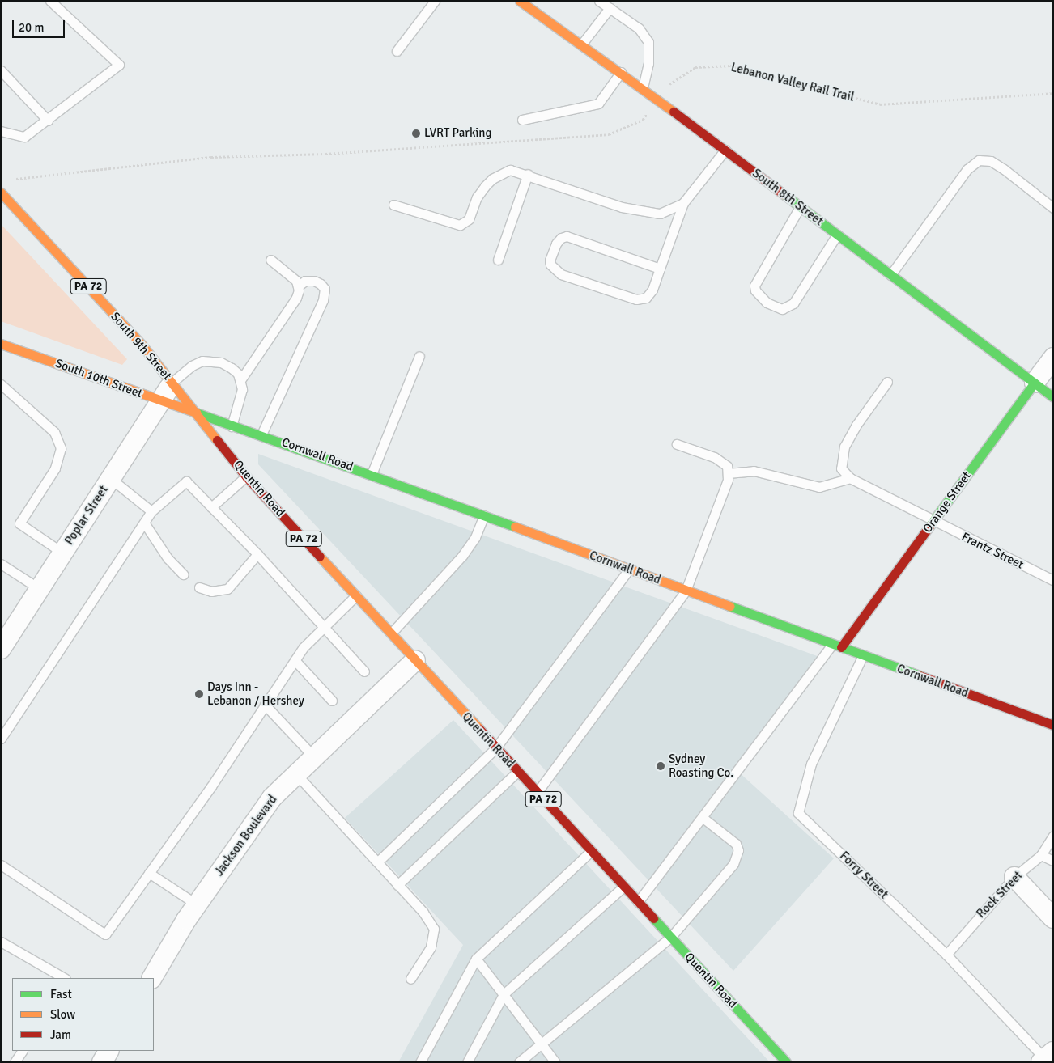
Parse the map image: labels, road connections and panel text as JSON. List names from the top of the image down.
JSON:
{
  "streets": {
    "main road": [
      "South 8th Street",
      "PA 72",
      "South 9th Street",
      "South 10th Street",
      "Cornwall Road",
      "Quentin Road",
      "Orange Street"
    ],
    "street": ["Poplar Street", "Jackson Boulevard"],
    "lane": ["Frantz Street", "Forry Street", "Rock Street"],
    "path": ["Lebanon Valley Rail Trail"]
  },
  "crossings": [
    ["Lebanon Valley Rail Trail", "South 8th Street"],
    ["South 8th Street", "Orange Street"],
    ["South 9th Street", "South 10th Street"],
    ["South 9th Street", "Cornwall Road"],
    ["South 9th Street", "Quentin Road"],
    ["South 9th Street", "Poplar Street"],
    ["South 10th Street", "Cornwall Road"],
    ["South 10th Street", "Quentin Road"],
    ["South 10th Street", "Poplar Street"],
    ["Cornwall Road", "Quentin Road"],
    ["Cornwall Road", "Orange Street"],
    ["Cornwall Road", "Poplar Street"],
    ["Cornwall Road", "Forry Street"],
    ["Quentin Road", "Poplar Street"],
    ["Quentin Road", "Jackson Boulevard"],
    ["Orange Street", "Frantz Street"],
    ["Forry Street", "Rock Street"]
  ],
  "places": ["LVRT Parking", "Days Inn - Lebanon / Hershey", "Sydney Roasting Co."],
  "legend": ["Fast", "Slow", "Jam"],
  "scale_bar": "20 m"
}
